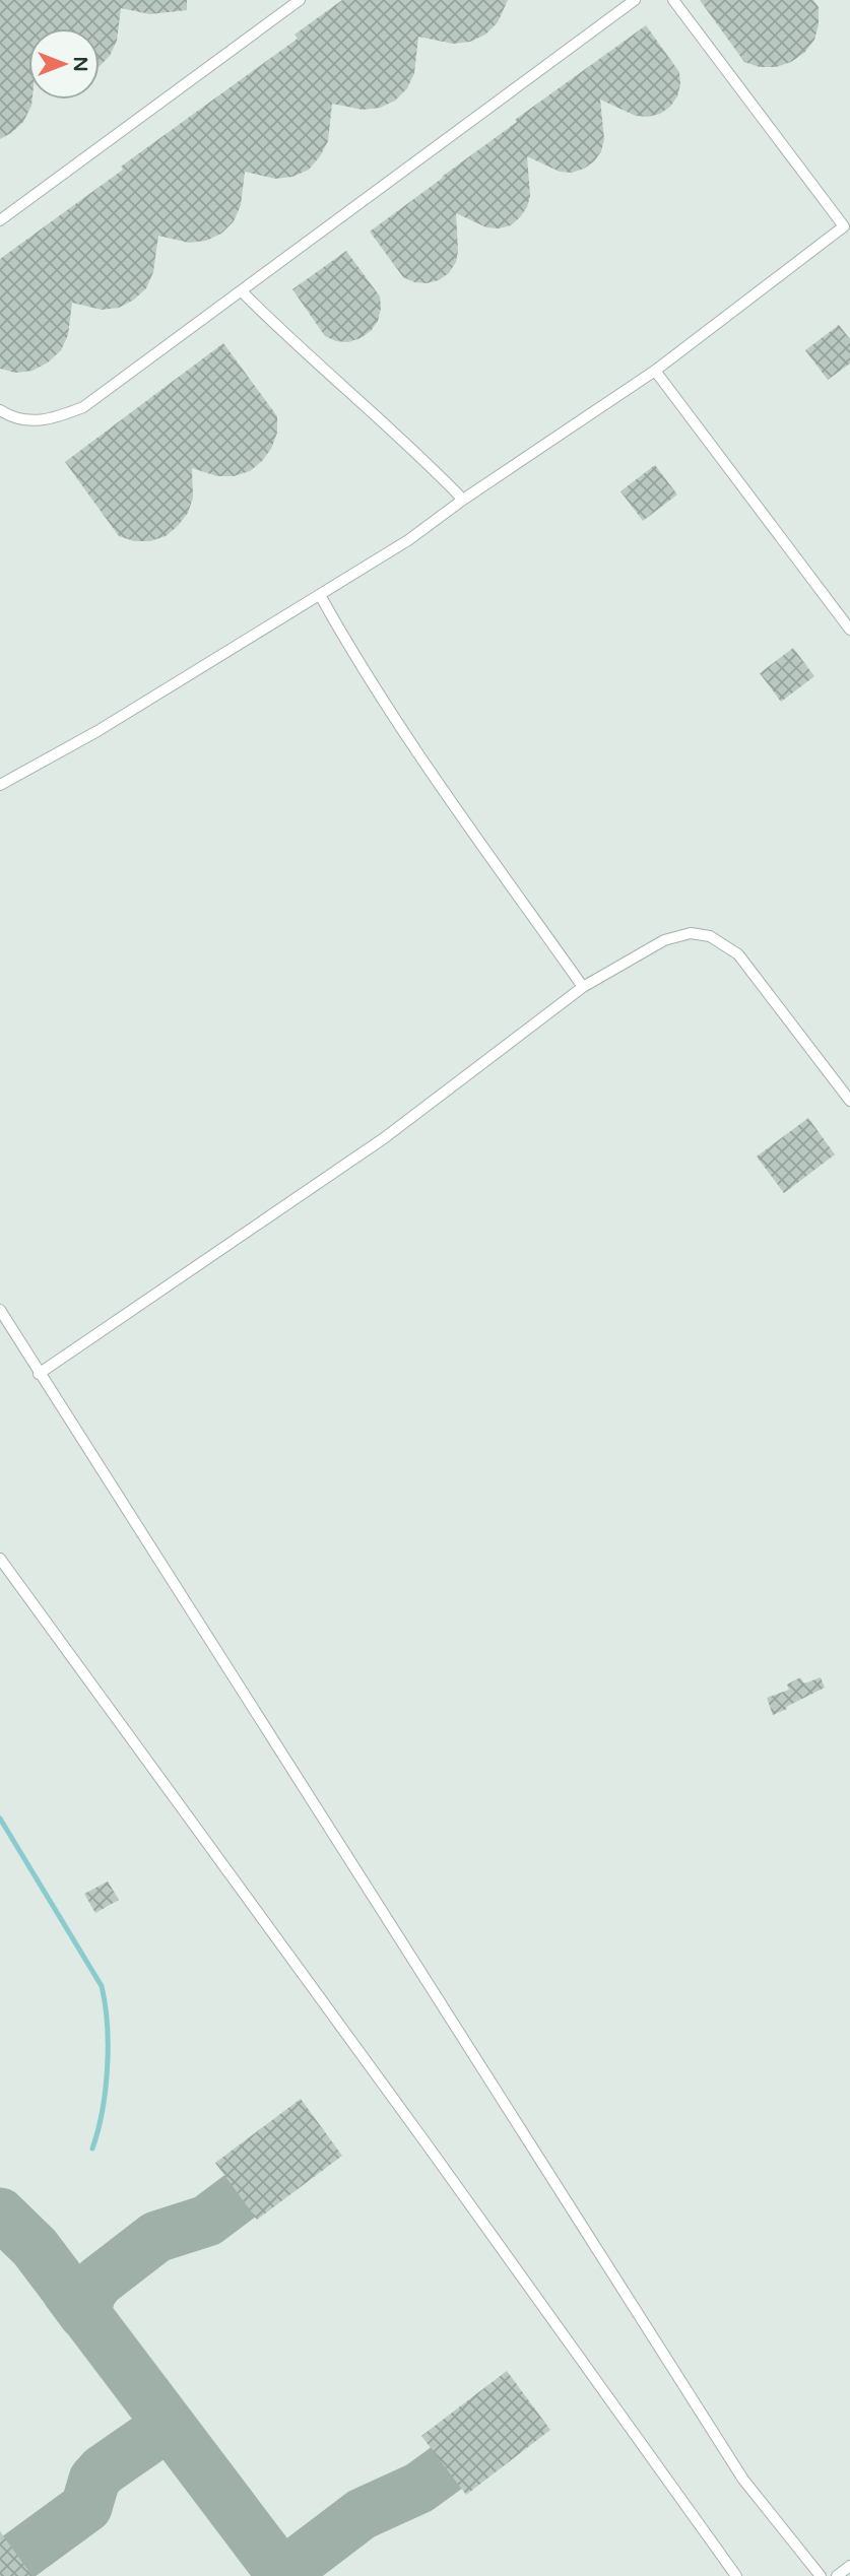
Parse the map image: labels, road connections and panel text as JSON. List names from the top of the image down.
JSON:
{
  "north": "right"
}
